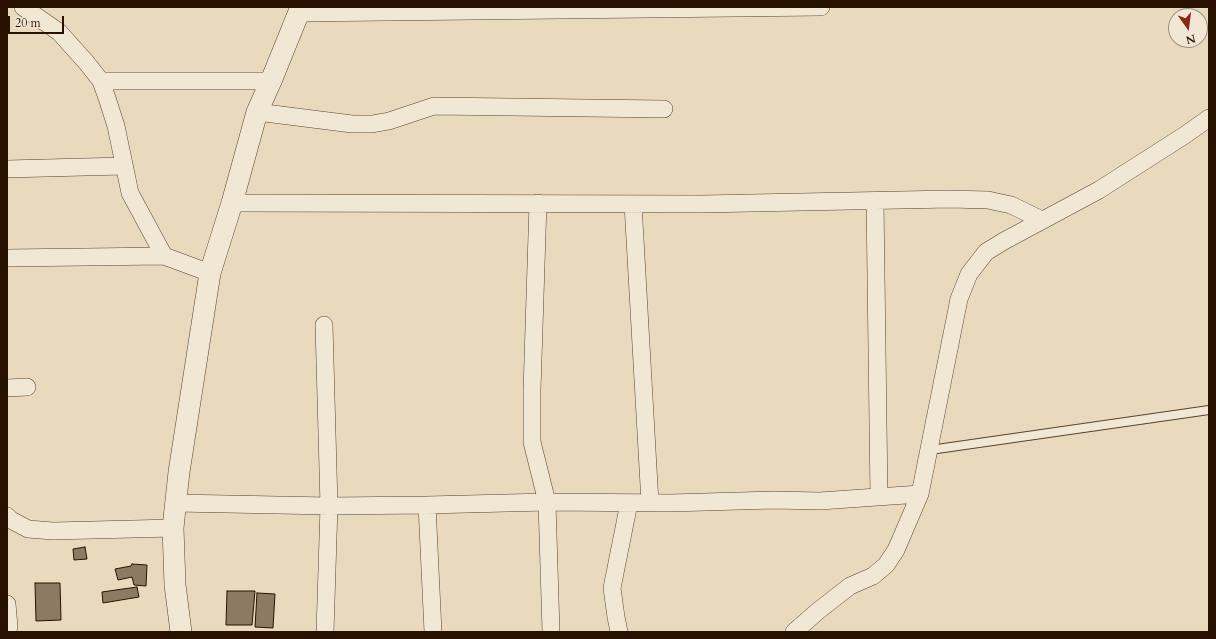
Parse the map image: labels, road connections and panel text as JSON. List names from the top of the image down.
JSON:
{
  "scale_bar": "20 m",
  "north": "bottom"
}
